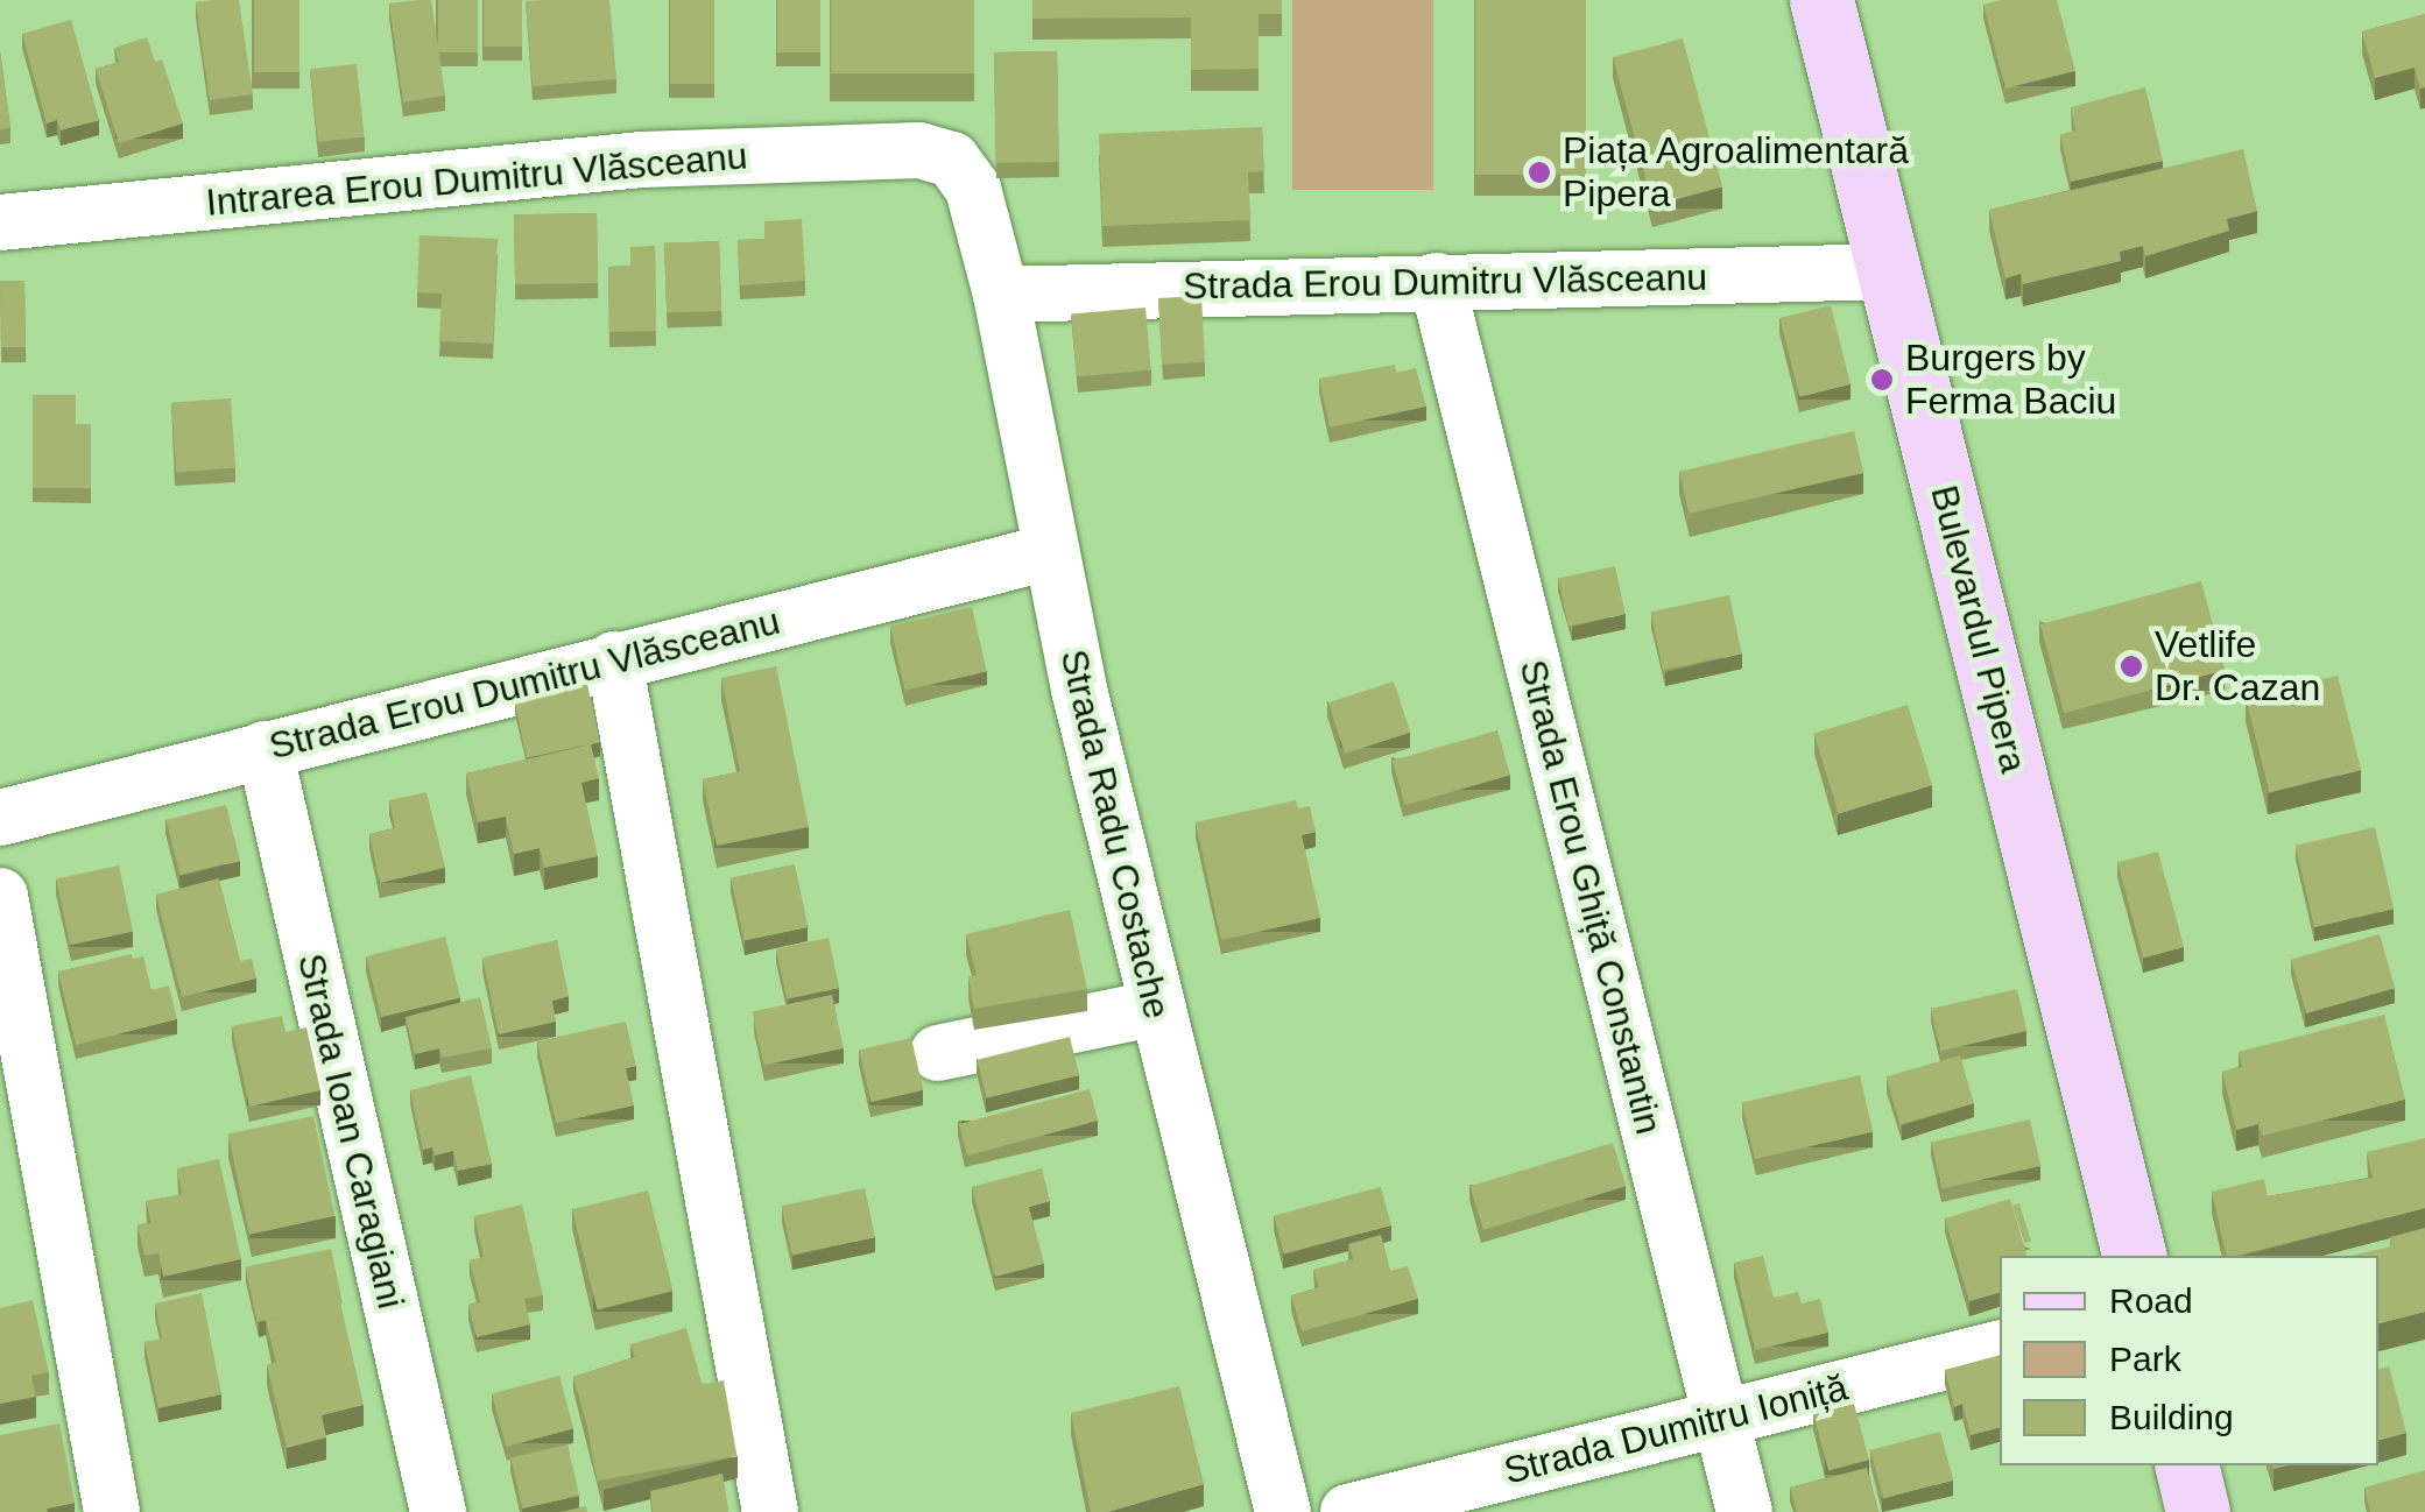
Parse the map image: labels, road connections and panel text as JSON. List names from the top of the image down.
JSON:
{
  "streets": {
    "main road": ["Bulevardul Pipera"],
    "street": [
      "Intrarea Erou Dumitru Vlăsceanu",
      "Strada Erou Dumitru Vlăsceanu",
      "Strada Radu Costache",
      "Strada Erou Ghiță Constantin",
      "Strada Ioan Caragiani",
      "Strada Dumitru Ioniță"
    ]
  },
  "crossings": [
    ["Intrarea Erou Dumitru Vlăsceanu", "Strada Radu Costache"],
    ["Strada Erou Dumitru Vlăsceanu", "Bulevardul Pipera"],
    ["Strada Erou Dumitru Vlăsceanu", "Strada Radu Costache"],
    ["Strada Erou Dumitru Vlăsceanu", "Strada Erou Ghiță Constantin"],
    ["Strada Erou Dumitru Vlăsceanu", "Strada Ioan Caragiani"],
    ["Strada Erou Ghiță Constantin", "Strada Dumitru Ioniță"]
  ],
  "places": ["Piața Agroalimentară Pipera", "Burgers by Ferma Baciu", "Vetlife Dr. Cazan"],
  "legend": ["Road", "Park", "Building"]
}
